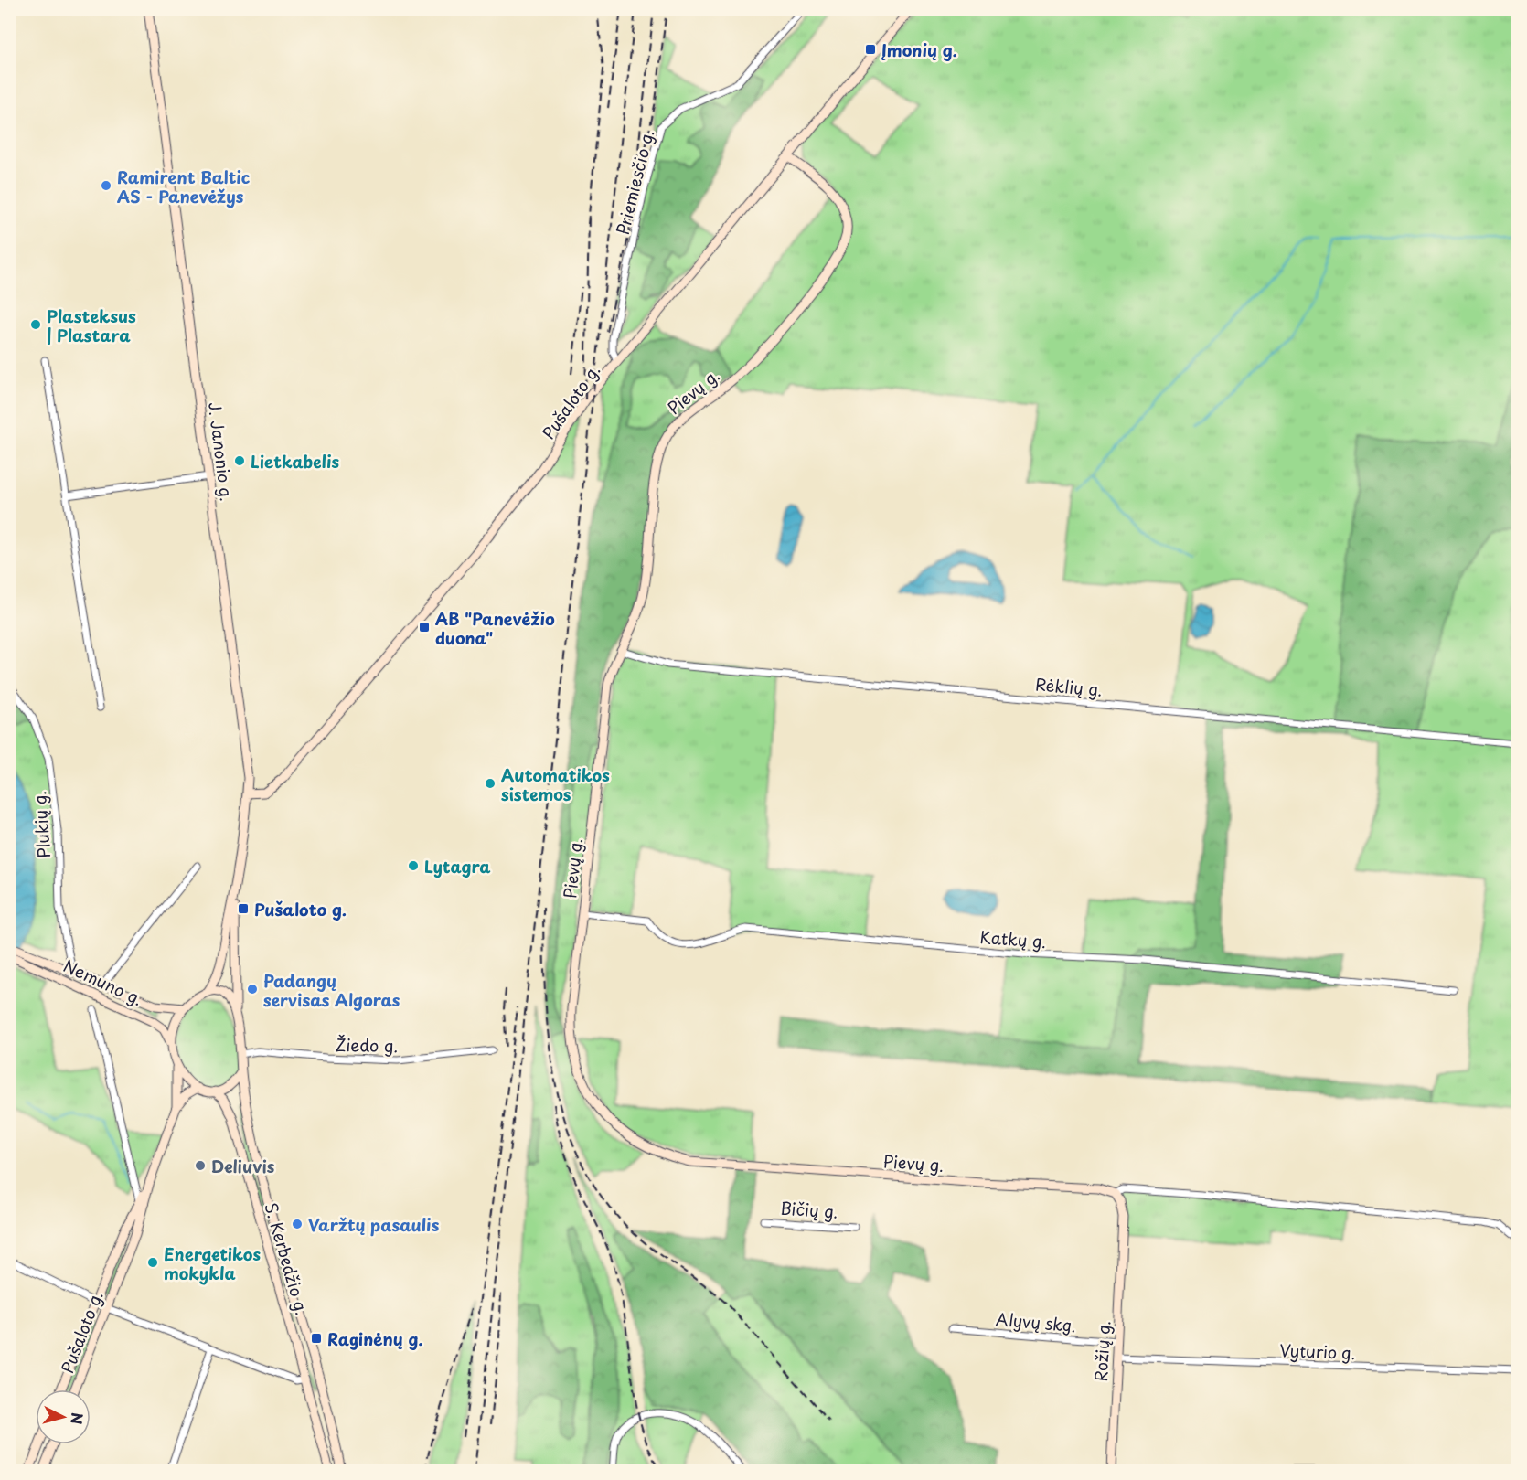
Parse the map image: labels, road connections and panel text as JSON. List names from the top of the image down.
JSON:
{
  "streets": {
    "main road": [
      "Pievų g.",
      "Pušaloto g.",
      "J. Janonio g.",
      "Nemuno g.",
      "S. Kerbedžio g.",
      "Rožių g."
    ],
    "street": [
      "Priemiesčio g.",
      "Rėklių g.",
      "Plukių g.",
      "Katkų g.",
      "Žiedo g.",
      "Bičių g.",
      "Alyvų skg.",
      "Vyturio g."
    ]
  },
  "crossings": [
    ["Priemiesčio g.", "Pušaloto g."],
    ["Pievų g.", "Pušaloto g."],
    ["Pievų g.", "Rėklių g."],
    ["Pievų g.", "Katkų g."],
    ["Pievų g.", "Rožių g."],
    ["Pušaloto g.", "J. Janonio g."],
    ["Pušaloto g.", "Nemuno g."],
    ["Pušaloto g.", "Žiedo g."],
    ["Pušaloto g.", "S. Kerbedžio g."],
    ["J. Janonio g.", "Nemuno g."],
    ["J. Janonio g.", "Žiedo g."],
    ["J. Janonio g.", "S. Kerbedžio g."],
    ["Plukių g.", "Nemuno g."],
    ["Nemuno g.", "Žiedo g."],
    ["Nemuno g.", "S. Kerbedžio g."],
    ["Žiedo g.", "S. Kerbedžio g."],
    ["Alyvų skg.", "Rožių g."],
    ["Rožių g.", "Vyturio g."]
  ],
  "places": {
    "transit": [
      "Įmonių g.",
      "AB \"Panevėžio duona\"",
      "Pušaloto g.",
      "Raginėnų g."
    ],
    "other": [
      "Ramirent Baltic AS - Panevėžys",
      "Plasteksus | Plastara",
      "Lietkabelis",
      "Automatikos sistemos",
      "Lytagra",
      "Padangų servisas Algoras",
      "Deliuvis",
      "Varžtų pasaulis",
      "Energetikos mokykla"
    ]
  },
  "north": "right"
}
